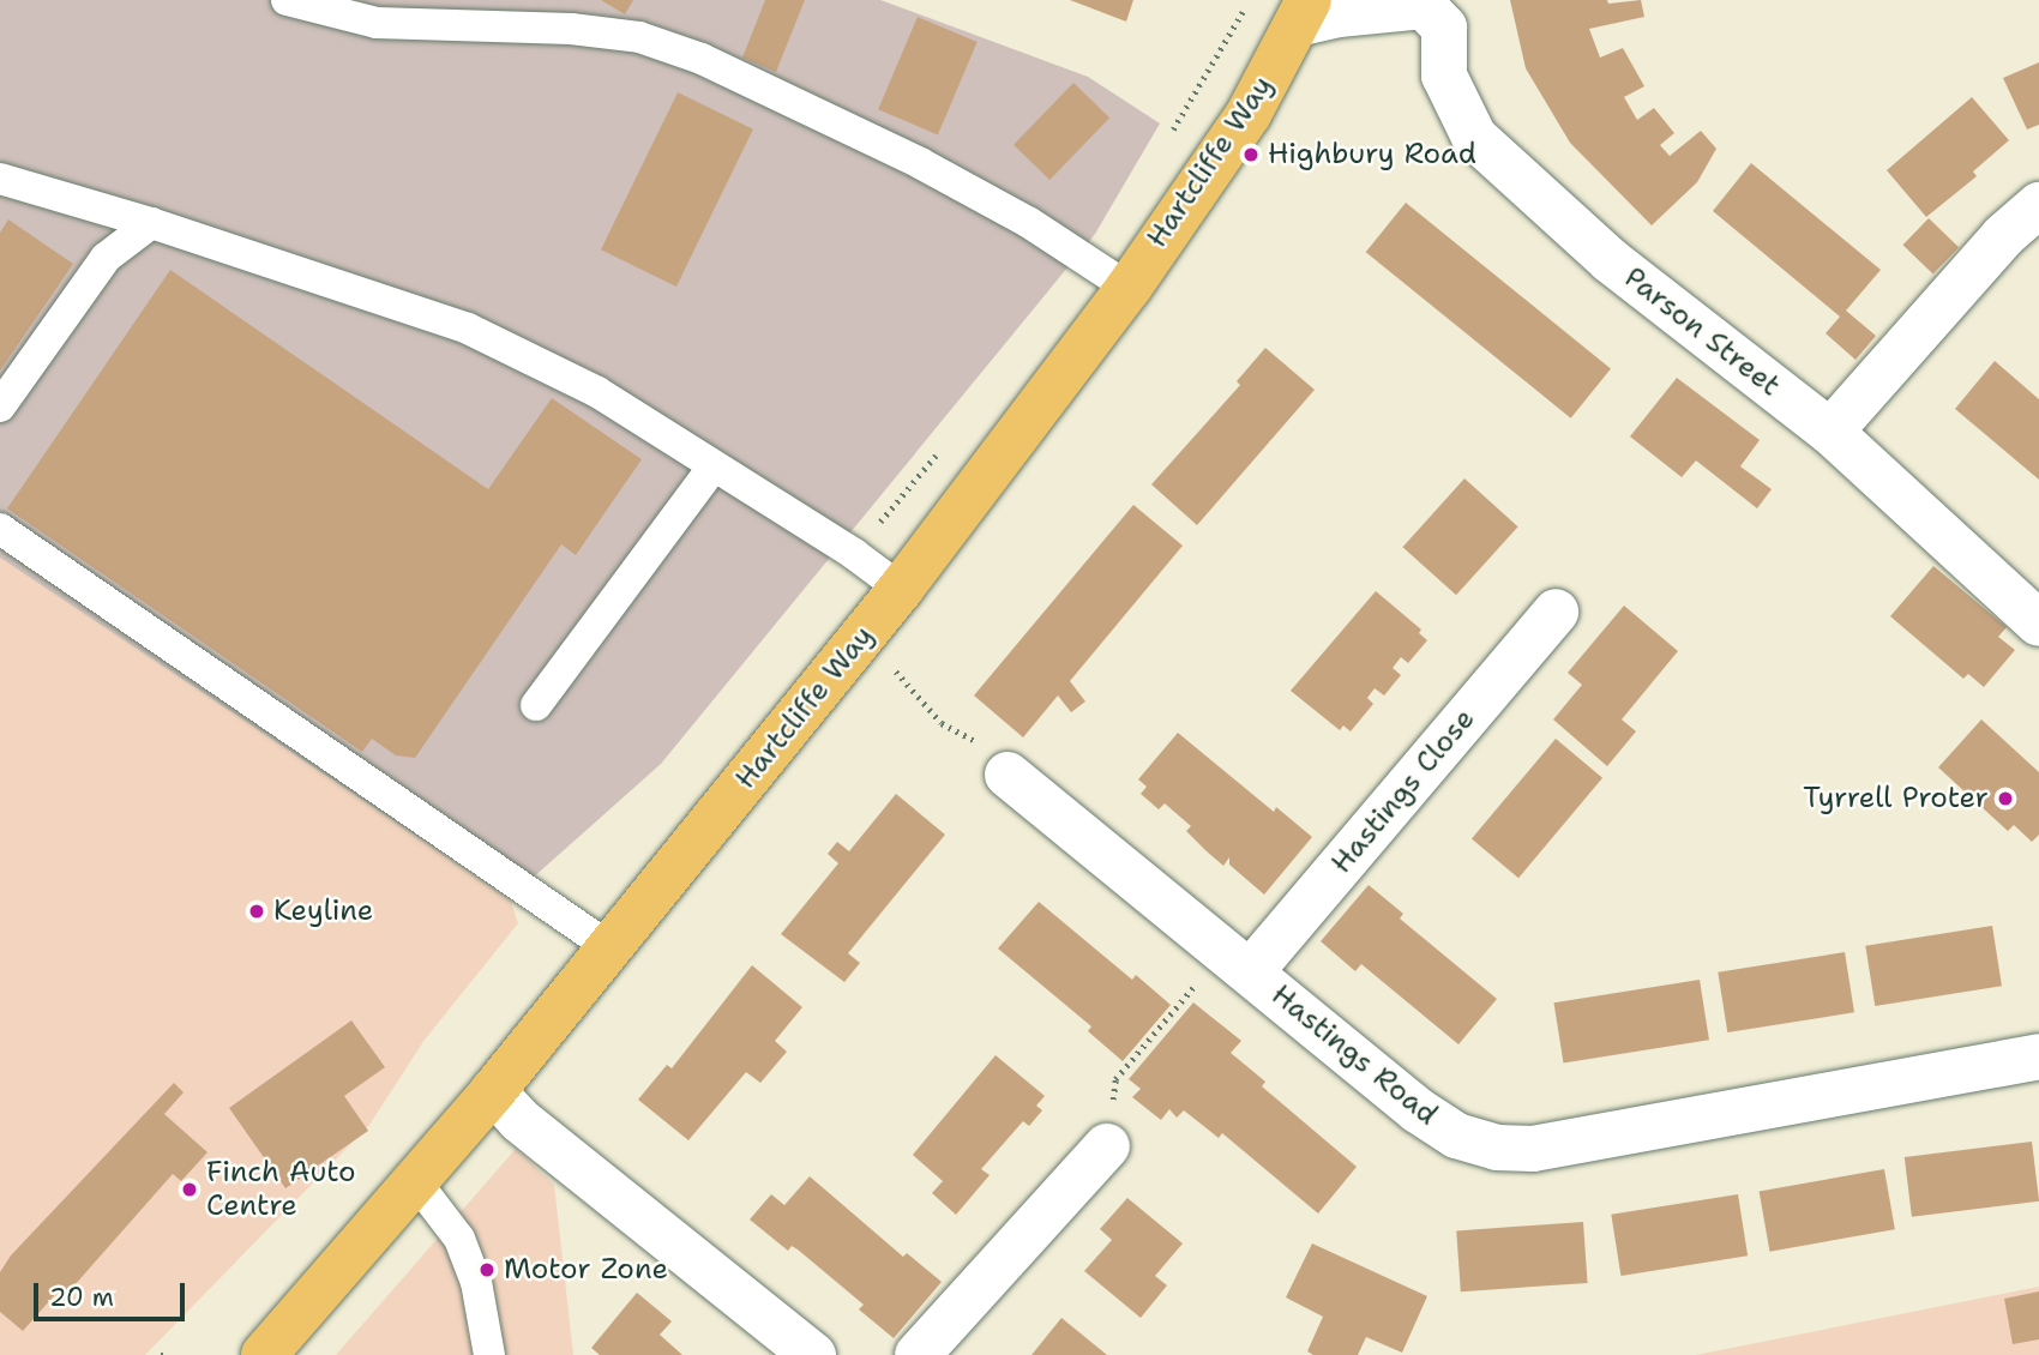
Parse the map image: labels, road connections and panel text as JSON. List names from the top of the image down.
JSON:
{
  "streets": {
    "highway": ["Hartcliffe Way"],
    "street": ["Parson Street", "Hastings Close", "Hastings Road"]
  },
  "crossings": [
    ["Hartcliffe Way", "Parson Street"],
    ["Hastings Close", "Hastings Road"]
  ],
  "places": [
    "Highbury Road",
    "Tyrrell Proter",
    "Keyline",
    "Finch Auto Centre",
    "Motor Zone"
  ],
  "scale_bar": "20 m"
}
